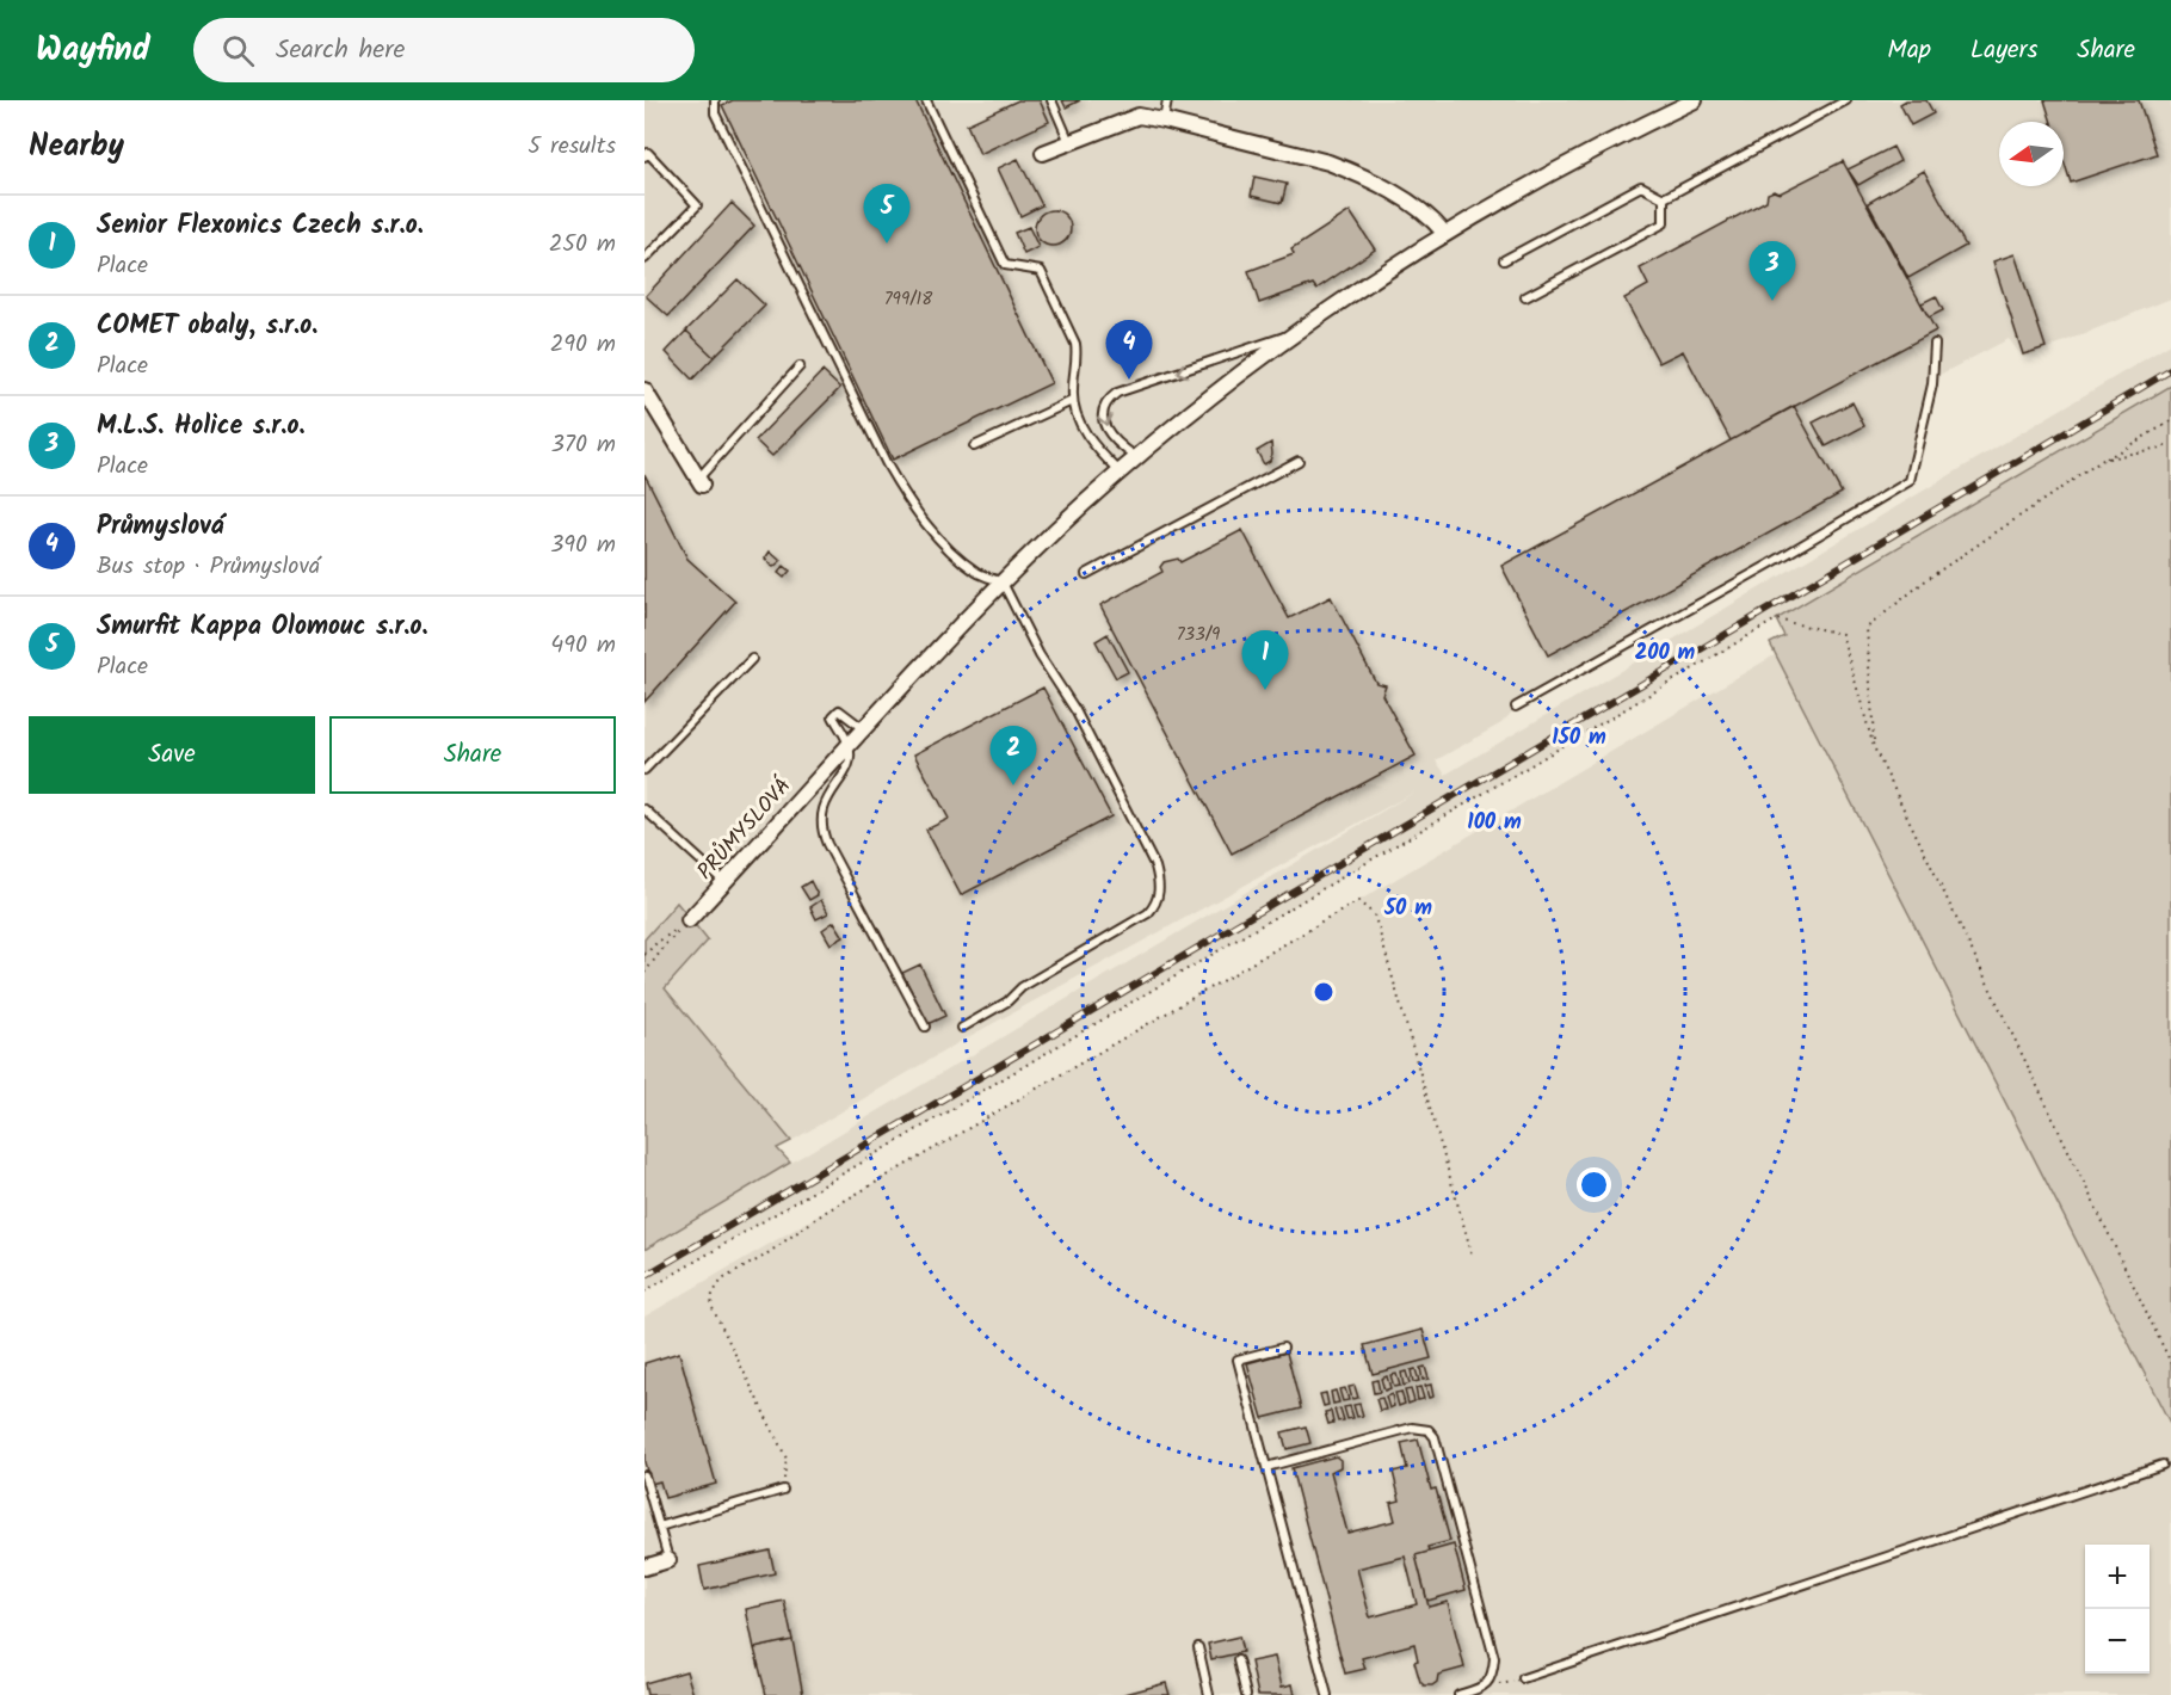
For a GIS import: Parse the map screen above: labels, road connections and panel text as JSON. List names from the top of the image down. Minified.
{"streets":{"street":["PRŮMYSLOVÁ"]},"house_numbers":["799/18","733/9"],"north":"left","page":{"header":"Wayfind","search":"Search here","nav":["Map","Layers","Share"],"heading":["Nearby","5 results"],"pins":["5","3","4","1","2"],"list":[{"mark":"1","name":"Senior Flexonics Czech s.r.o.","note":"Place","value":"250 m"},{"mark":"2","name":"COMET obaly, s.r.o.","note":"Place","value":"290 m"},{"mark":"3","name":"M.L.S. Holice s.r.o.","note":"Place","value":"370 m"},{"mark":"4","name":"Průmyslová","note":"Bus stop · Průmyslová","value":"390 m"},{"mark":"5","name":"Smurfit Kappa Olomouc s.r.o.","note":"Place","value":"490 m"}],"buttons":["Save","Share"],"map_buttons":["+","−"]},"rings":["200 m","150 m","100 m","50 m"]}
